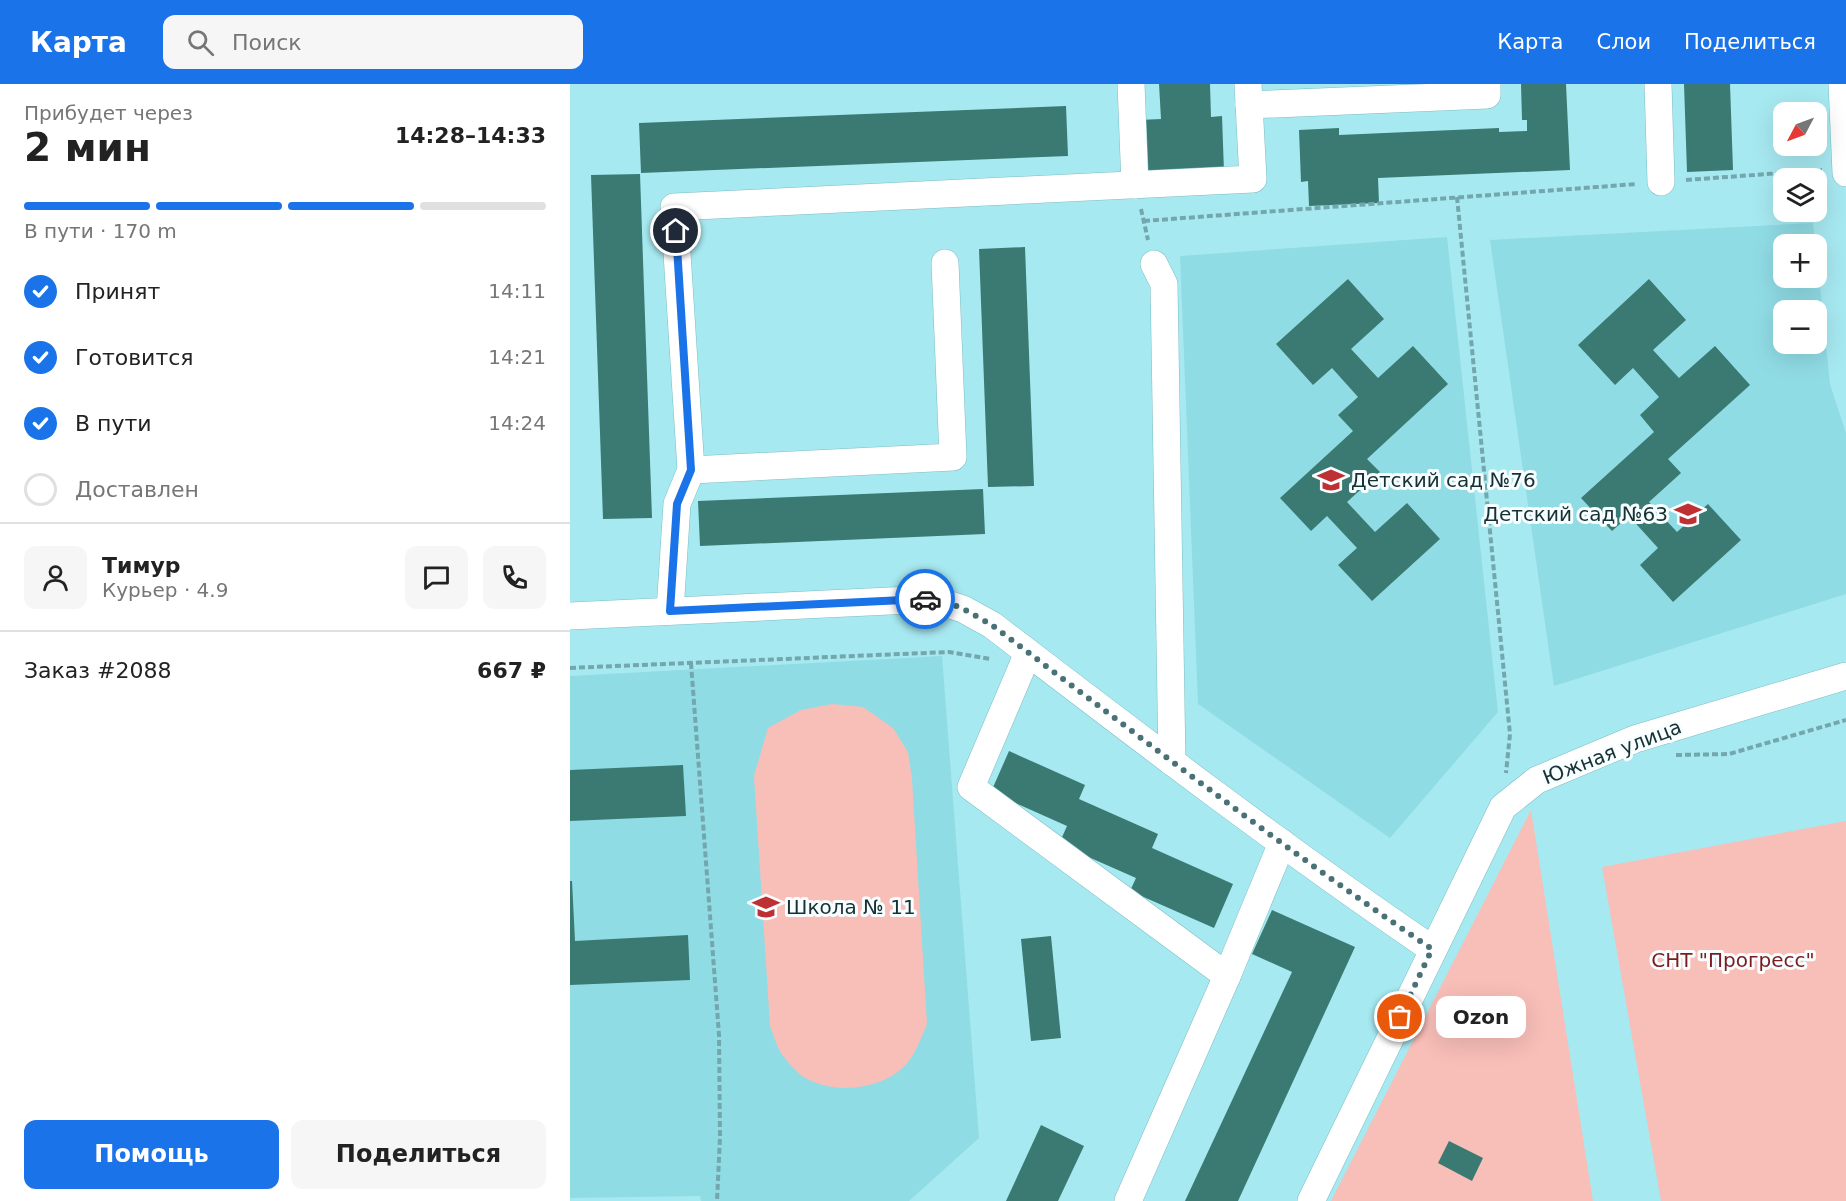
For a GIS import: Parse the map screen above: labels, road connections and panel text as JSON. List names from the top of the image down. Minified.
{"streets":{"street":["Южная улица"]},"parks":["СНТ \"Прогресс\""],"places":{"school or university":["Детский сад №76","Детский сад №63","Школа № 11"],"other":["Ozon"]},"north":"bottom left","page":{"header":"Карта","search":"Поиск","nav":["Карта","Слои","Поделиться"],"heading":["2 мин","Прибудет через","14:28–14:33"],"panel":["Тимур","Курьер · 4.9","Заказ #2088","667 ₽"],"map_buttons":["+","−"],"bar":"В пути · 170 m","list":[["Принят","14:11"],["Готовится","14:21"],["В пути","14:24"],"Доставлен"],"bubble":"Ozon","buttons":["Помощь","Поделиться"]}}
